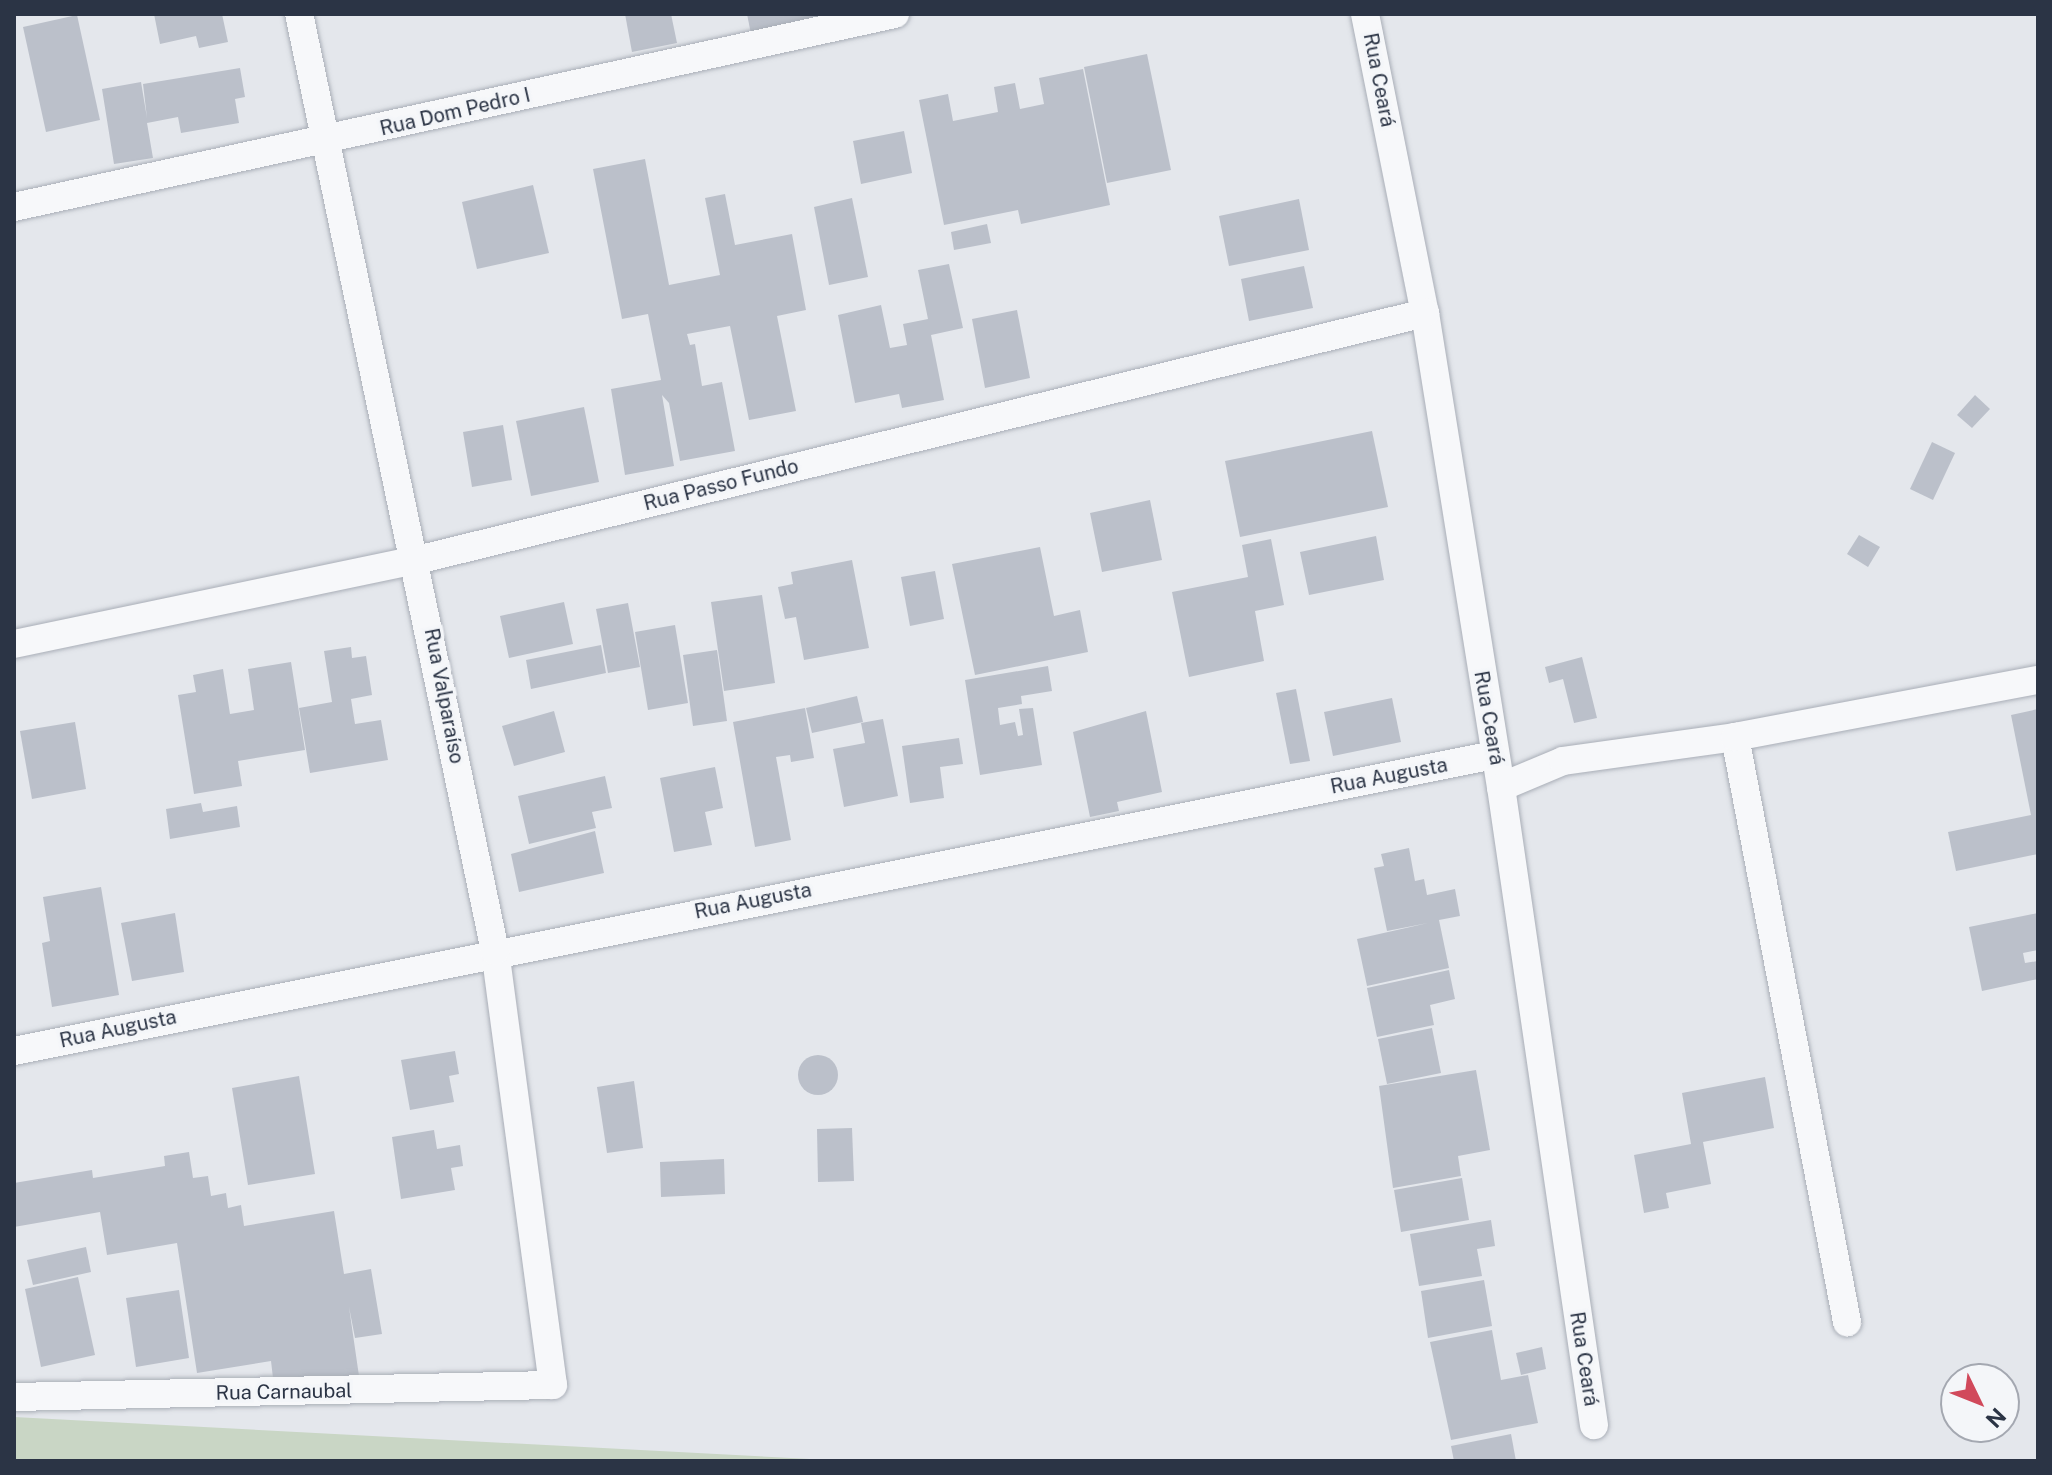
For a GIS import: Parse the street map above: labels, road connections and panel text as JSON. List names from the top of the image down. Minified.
{"streets":{"street":["Rua Ceará","Rua Dom Pedro I","Rua Passo Fundo","Rua Valparaíso","Rua Augusta","Rua Carnaubal"]},"crossings":[["Rua Ceará","Rua Passo Fundo"],["Rua Ceará","Rua Augusta"],["Rua Dom Pedro I","Rua Valparaíso"],["Rua Passo Fundo","Rua Valparaíso"],["Rua Valparaíso","Rua Augusta"],["Rua Valparaíso","Rua Carnaubal"]],"north":"bottom right"}
